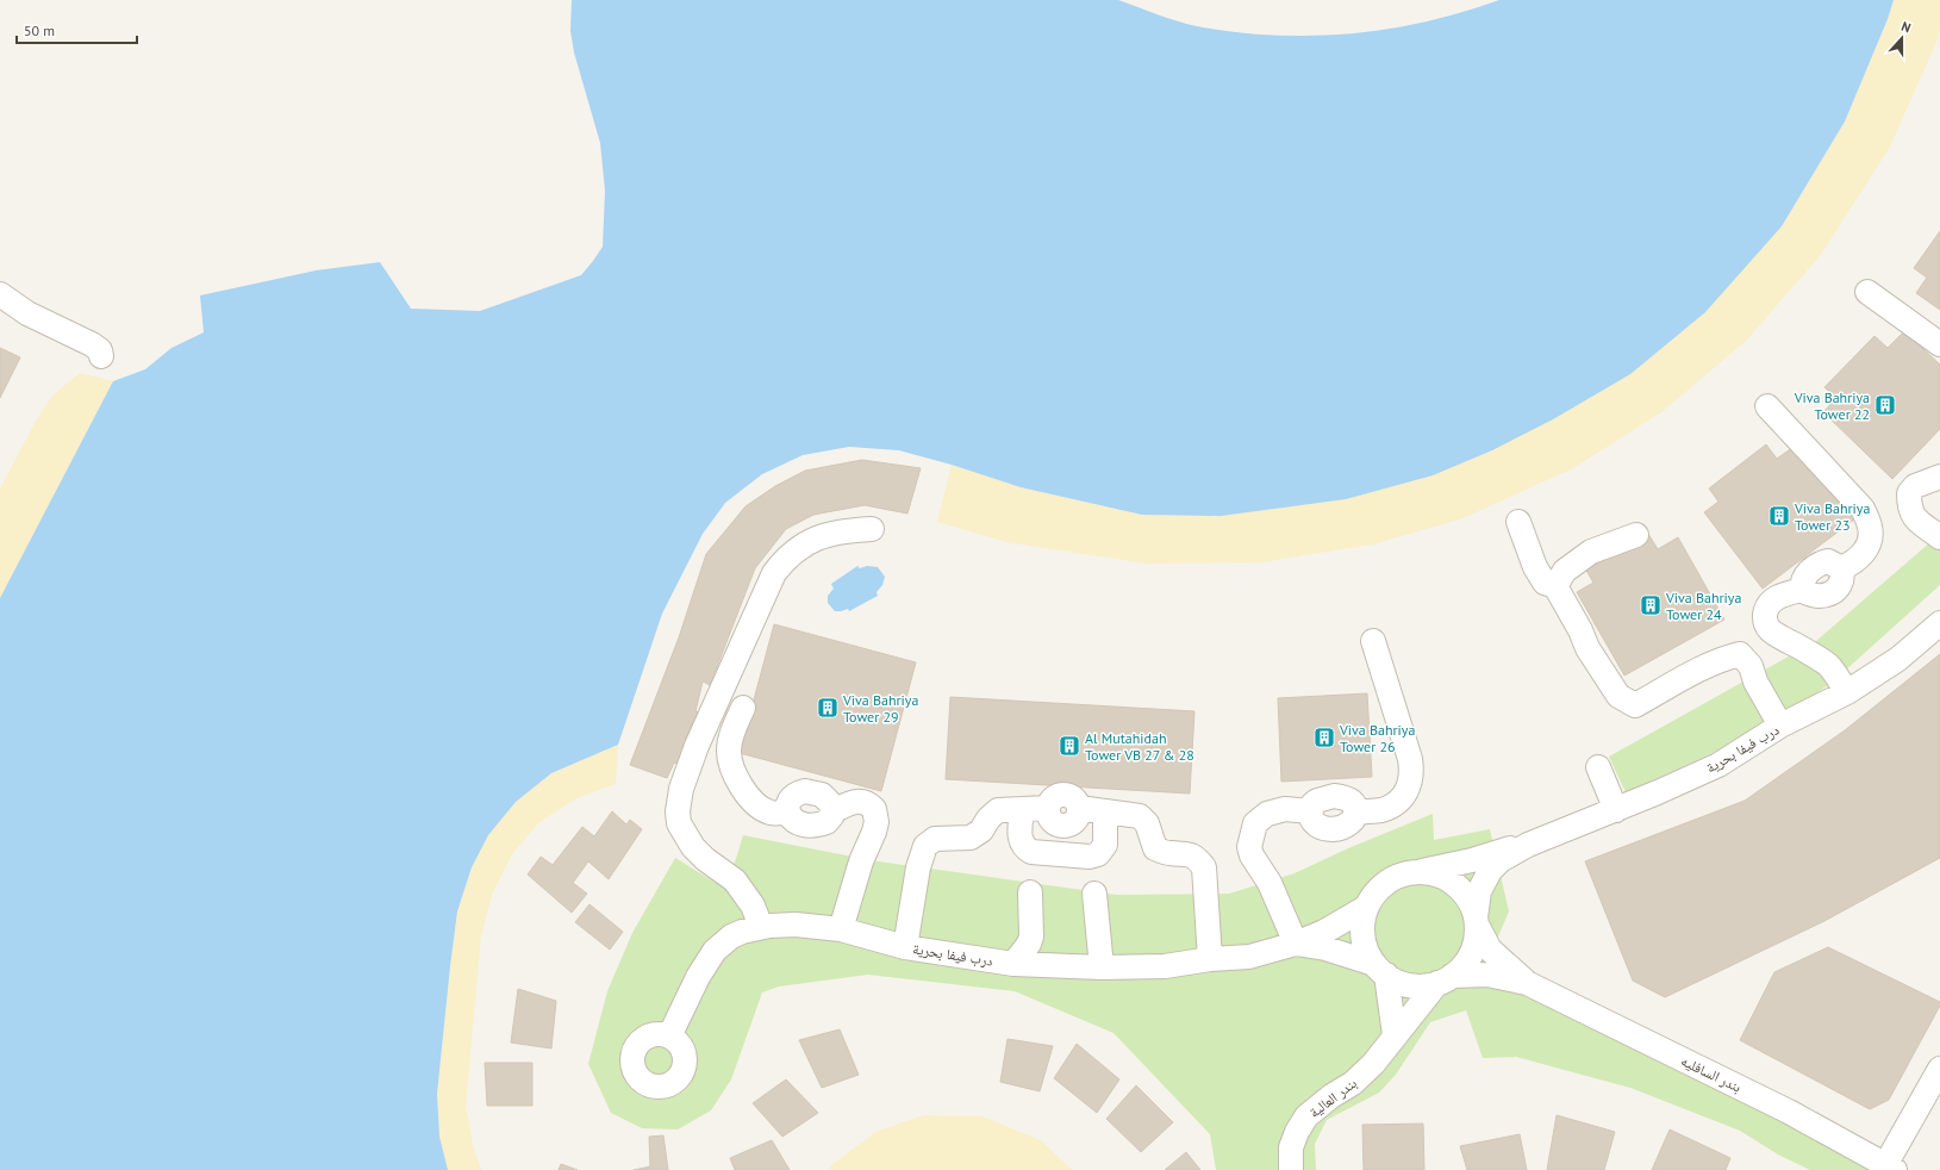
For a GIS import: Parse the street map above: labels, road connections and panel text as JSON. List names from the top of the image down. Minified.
{"streets":{"street":["درب فيفا بحرية","بندر السافليه","بندر العالية"]},"crossings":[["درب فيفا بحرية","بندر السافليه"],["درب فيفا بحرية","بندر العالية"],["بندر السافليه","بندر العالية"]],"places":{"building":["Viva Bahriya Tower 22","Viva Bahriya Tower 23","Viva Bahriya Tower 24","Viva Bahriya Tower 29","Viva Bahriya Tower 26","Al Mutahidah Tower VB 27 & 28"]},"scale_bar":"50 m","north":"top"}
